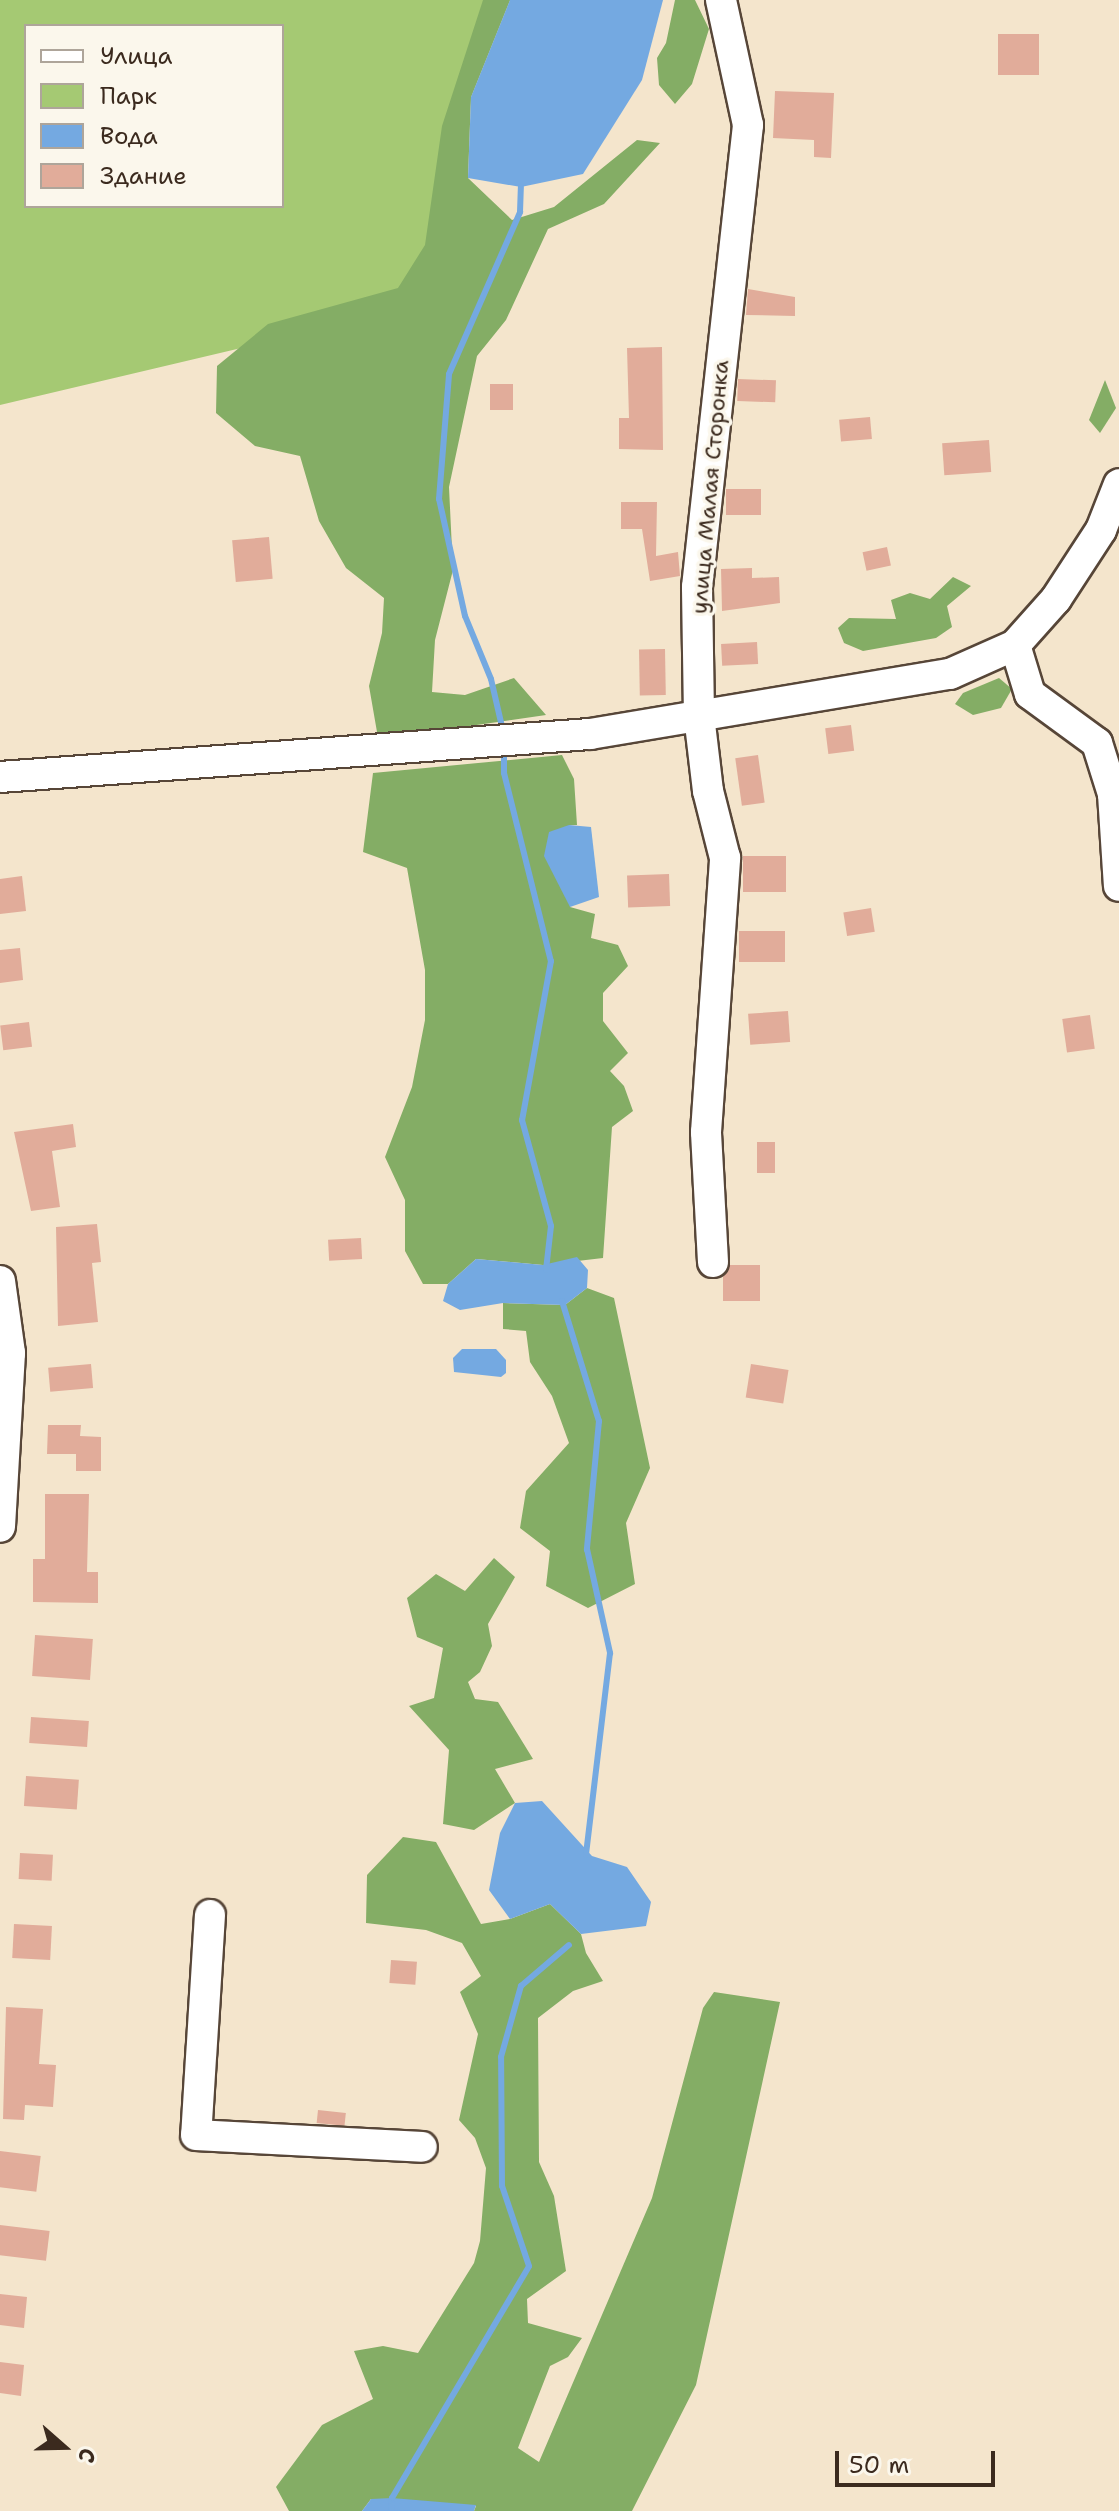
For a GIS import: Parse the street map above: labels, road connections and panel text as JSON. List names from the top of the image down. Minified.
{"streets":{"street":["улица Малая Сторонка"]},"legend":["Улица","Парк","Вода","Здание"],"scale_bar":"50 m","north":"right"}
